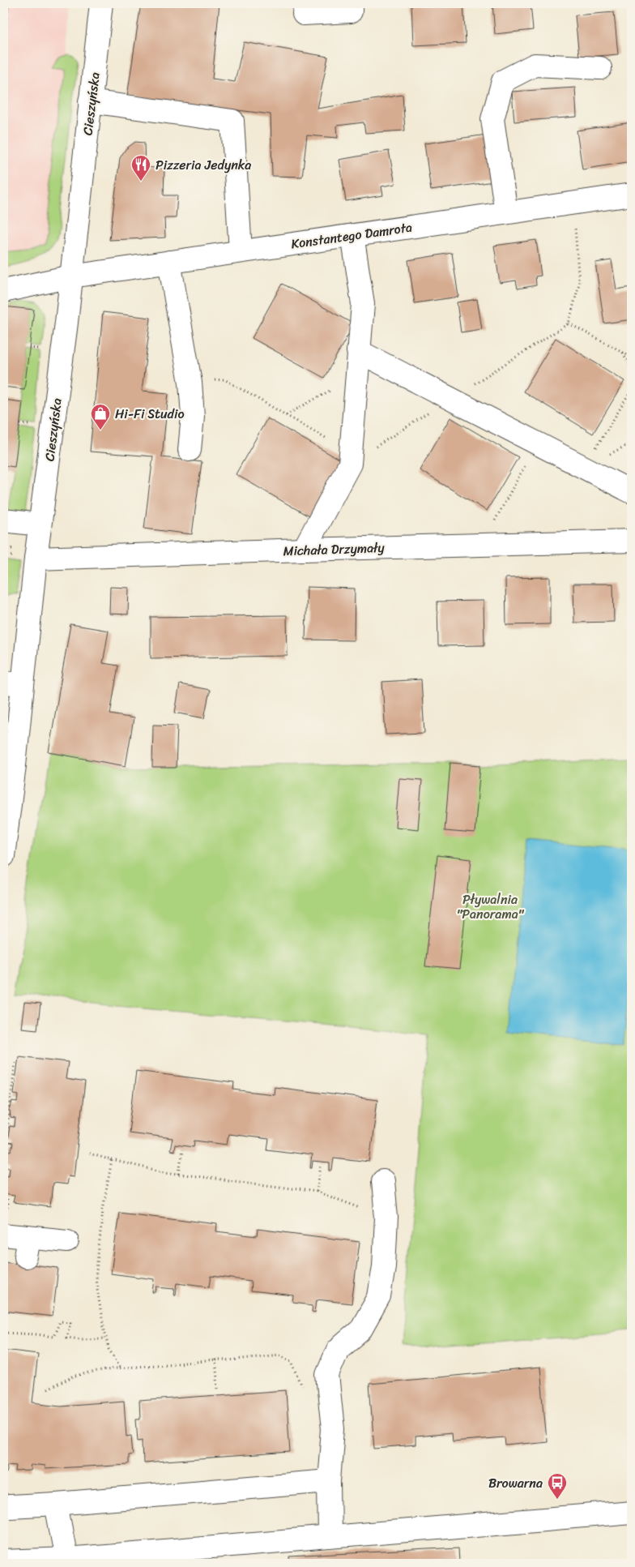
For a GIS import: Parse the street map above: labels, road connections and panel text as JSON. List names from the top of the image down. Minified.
{"streets":{"street":["Cieszyńska","Konstantego Damrota","Michała Drzymały"]},"crossings":[["Cieszyńska","Konstantego Damrota"],["Cieszyńska","Michała Drzymały"]],"parks":["Pływalnia \"Panorama\""],"places":{"restaurant":["Pizzeria Jedynka"],"shop":["Hi-Fi Studio"],"bus stop":["Browarna"]}}
